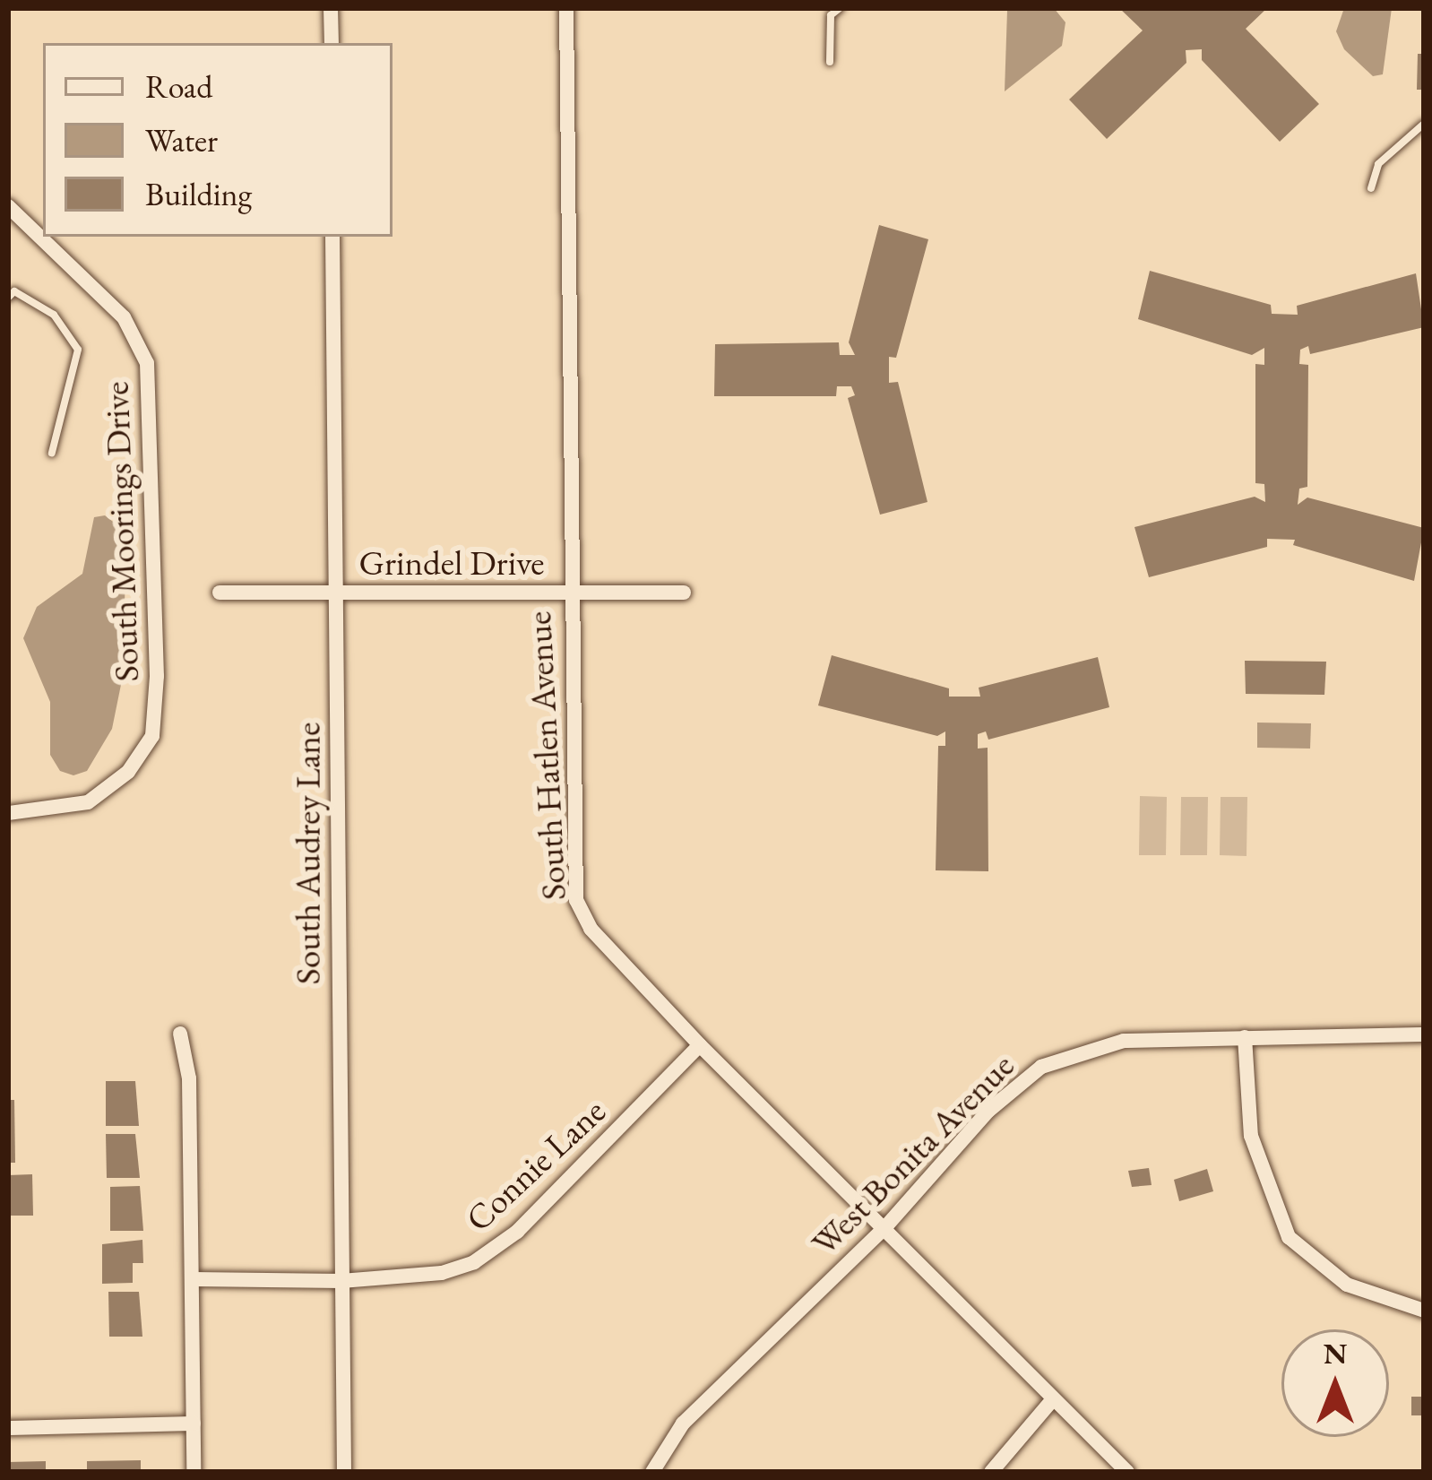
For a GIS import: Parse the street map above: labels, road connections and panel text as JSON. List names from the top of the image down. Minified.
{"streets":{"street":["South Moorings Drive","Grindel Drive","South Hatlen Avenue","South Audrey Lane","West Bonita Avenue","Connie Lane"]},"crossings":[["Grindel Drive","South Hatlen Avenue"],["Grindel Drive","South Audrey Lane"],["South Hatlen Avenue","West Bonita Avenue"],["South Hatlen Avenue","Connie Lane"],["South Audrey Lane","Connie Lane"]],"legend":["Road","Water","Building"],"north":"top"}
